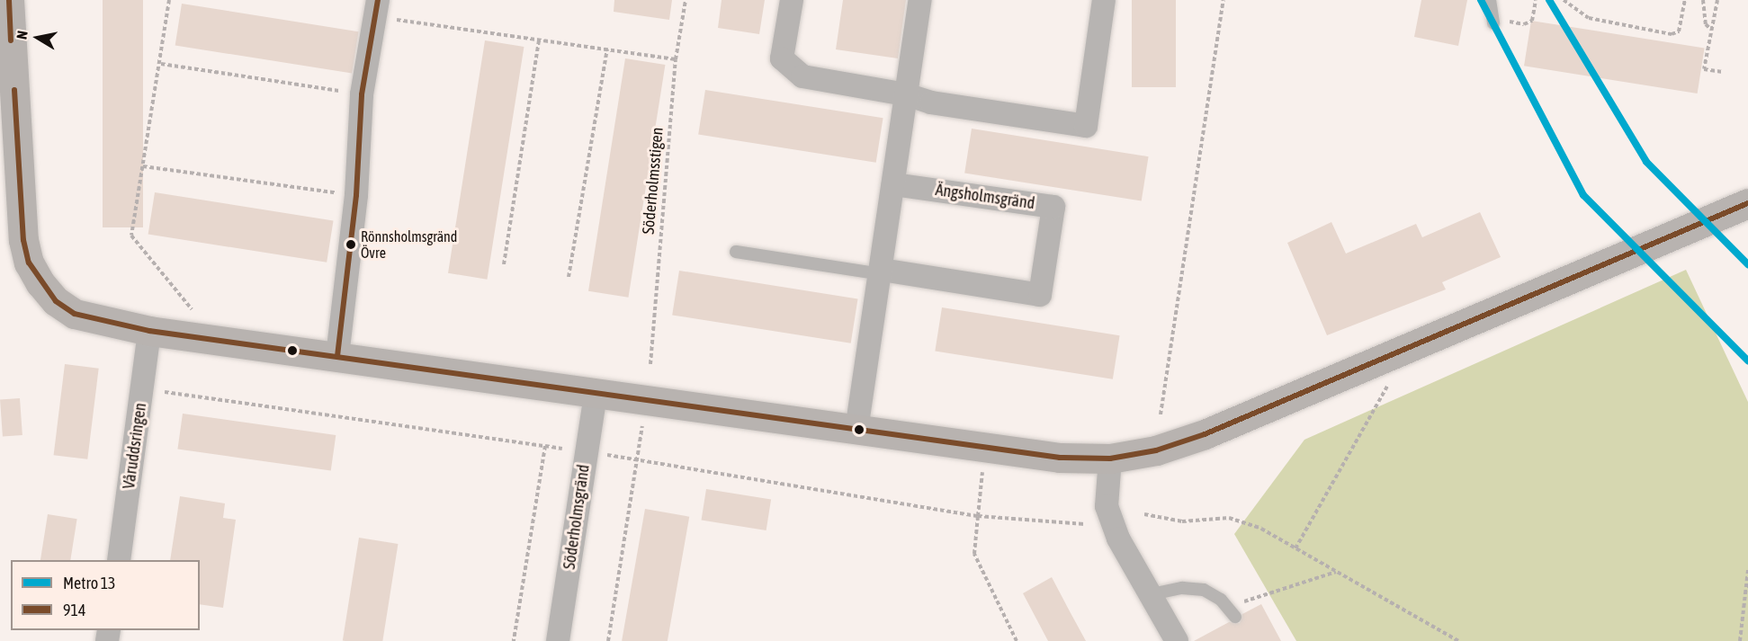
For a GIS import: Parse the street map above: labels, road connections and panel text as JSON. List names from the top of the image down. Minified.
{"streets":{"street":["Ängsholmsgränd","Våruddsringen","Söderholmsgränd"],"path":["Söderholmsstigen"]},"places":["Rönnsholmsgränd Övre"],"lines":["metro line 13","transit line 914"],"legend":["Metro 13","914"],"north":"left"}
